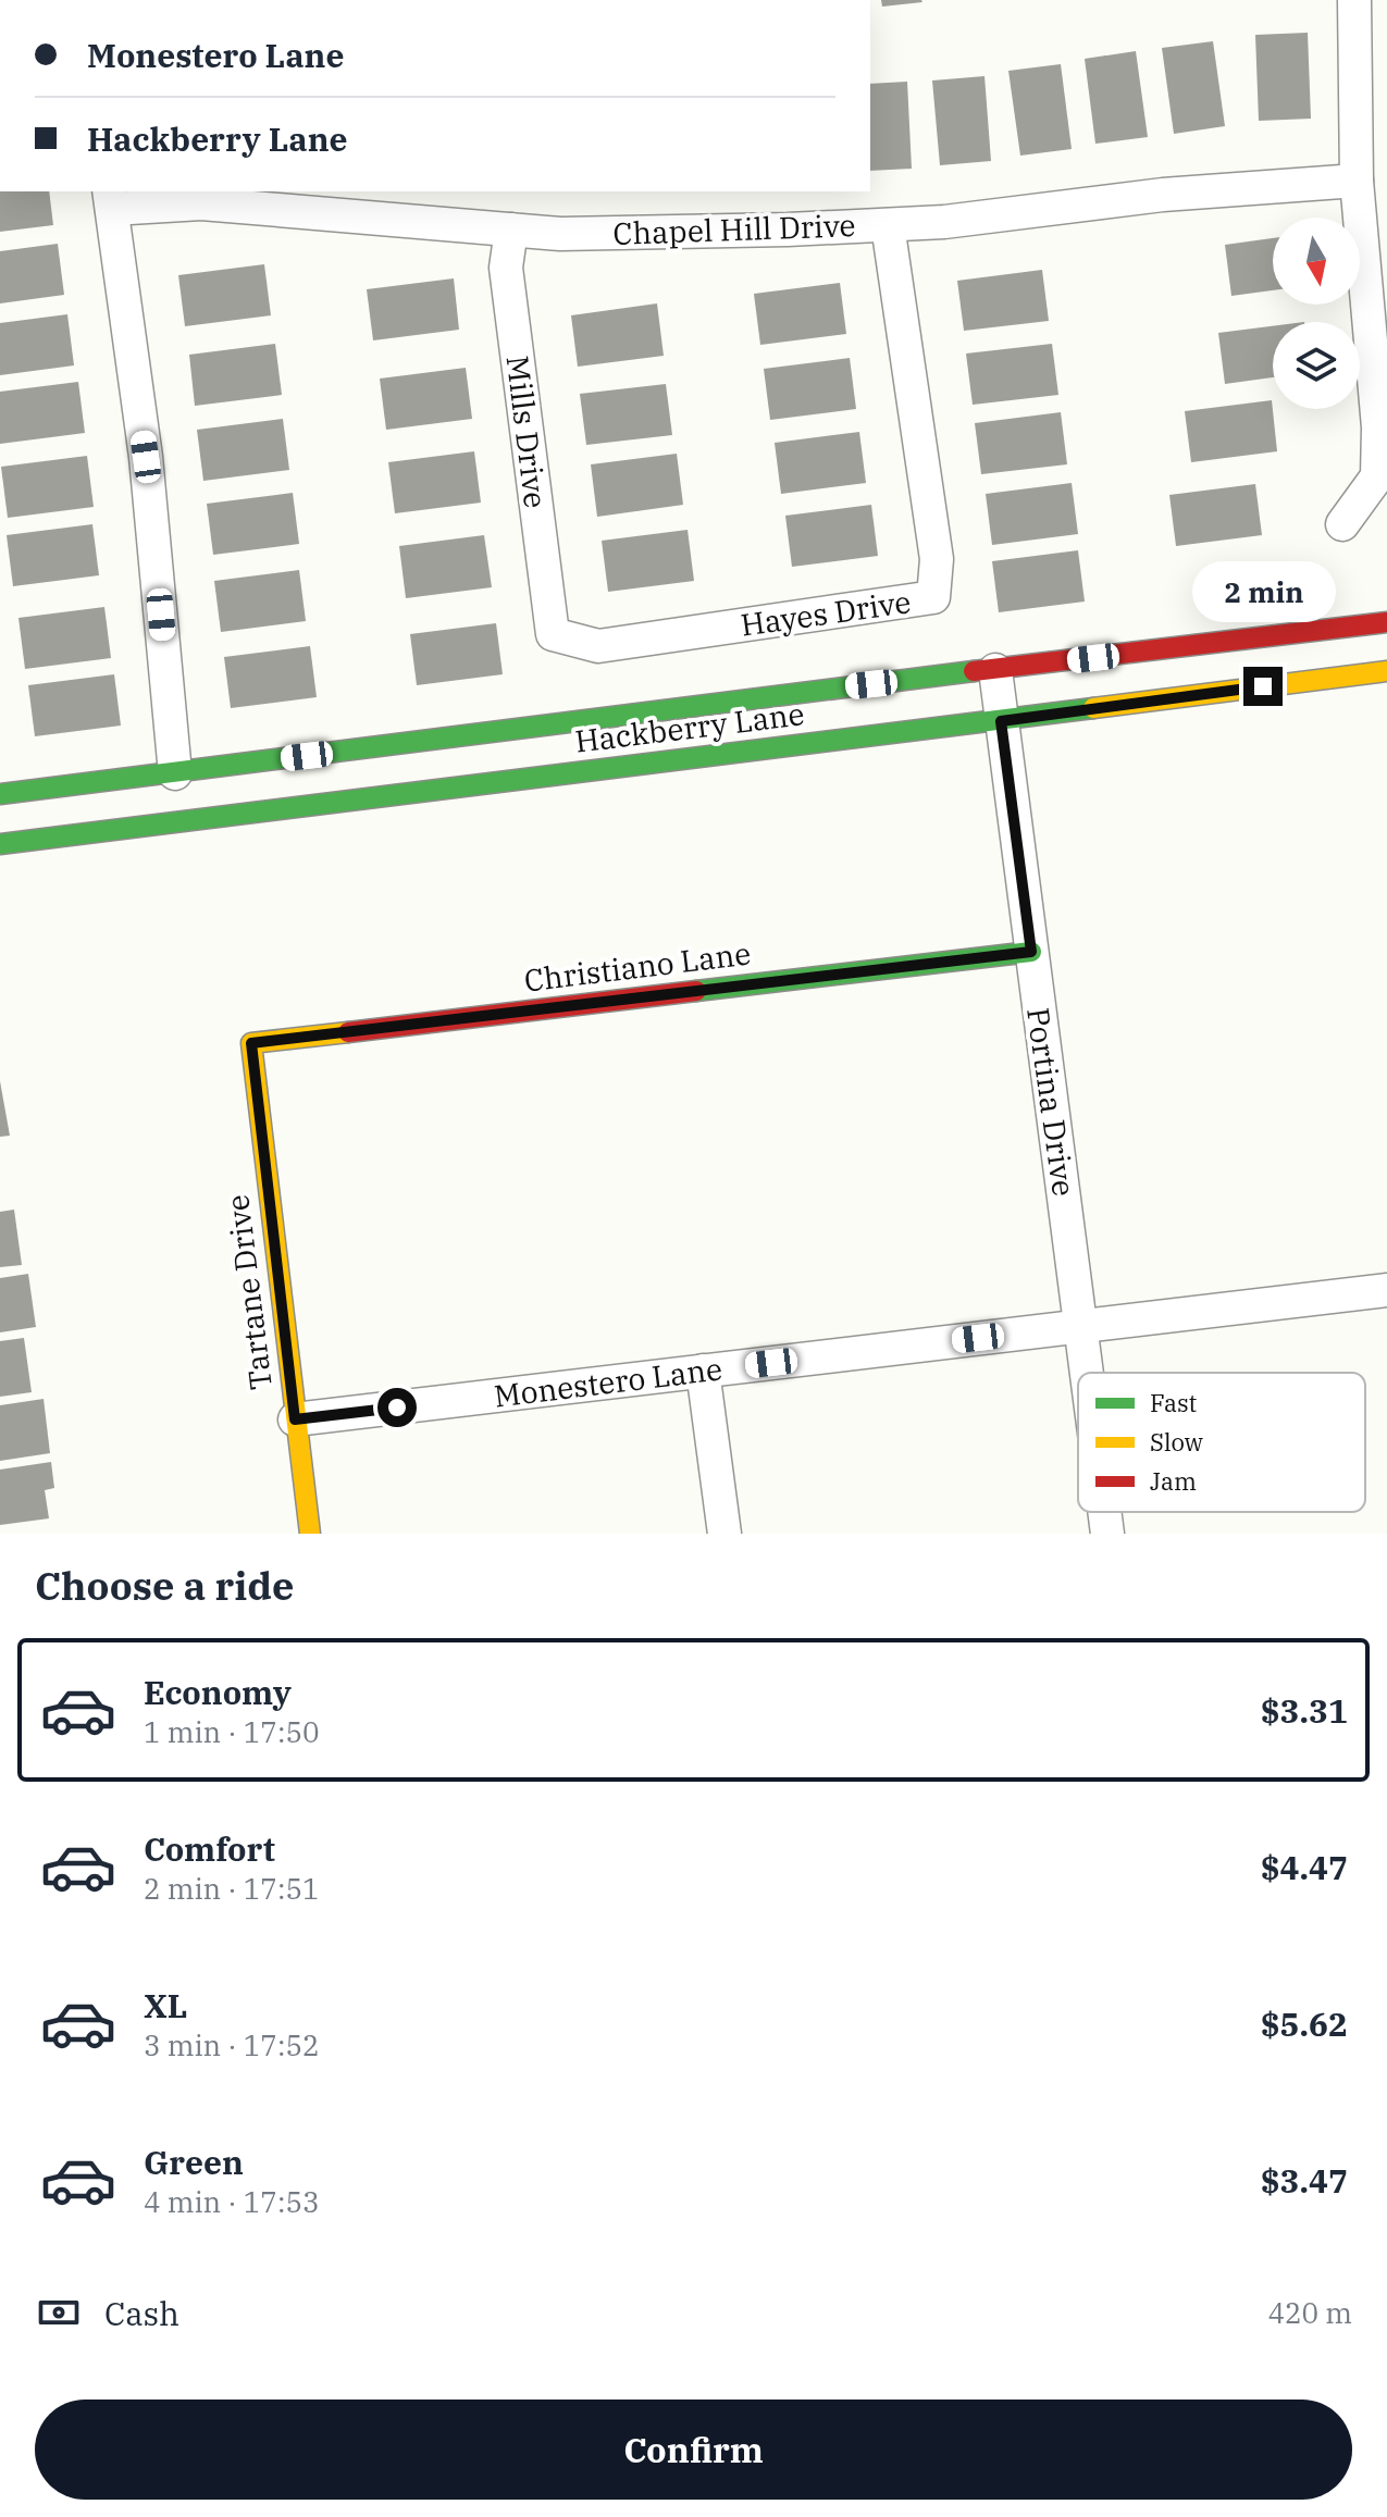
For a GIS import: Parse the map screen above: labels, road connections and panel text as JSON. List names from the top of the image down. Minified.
{"streets":{"street":["Chapel Hill Drive","Mills Drive","Hayes Drive","Hackberry Lane","Christiano Lane","Portina Drive","Tartane Drive","Monestero Lane"]},"crossings":[["Chapel Hill Drive","Mills Drive"],["Chapel Hill Drive","Hayes Drive"],["Mills Drive","Hayes Drive"],["Hackberry Lane","Portina Drive"],["Christiano Lane","Portina Drive"],["Christiano Lane","Tartane Drive"],["Portina Drive","Monestero Lane"],["Tartane Drive","Monestero Lane"]],"legend":["Fast","Slow","Jam"],"north":"bottom","page":{"banner":["Monestero Lane","Hackberry Lane"],"bubble":"2 min","heading":"Choose a ride","list":[{"name":"Economy","note":"1 min · 17:50","value":"$3.31"},{"name":"Comfort","note":"2 min · 17:51","value":"$4.47"},{"name":"XL","note":"3 min · 17:52","value":"$5.62"},{"name":"Green","note":"4 min · 17:53","value":"$3.47"}],"pay":["Cash","420 m"],"buttons":"Confirm"}}
